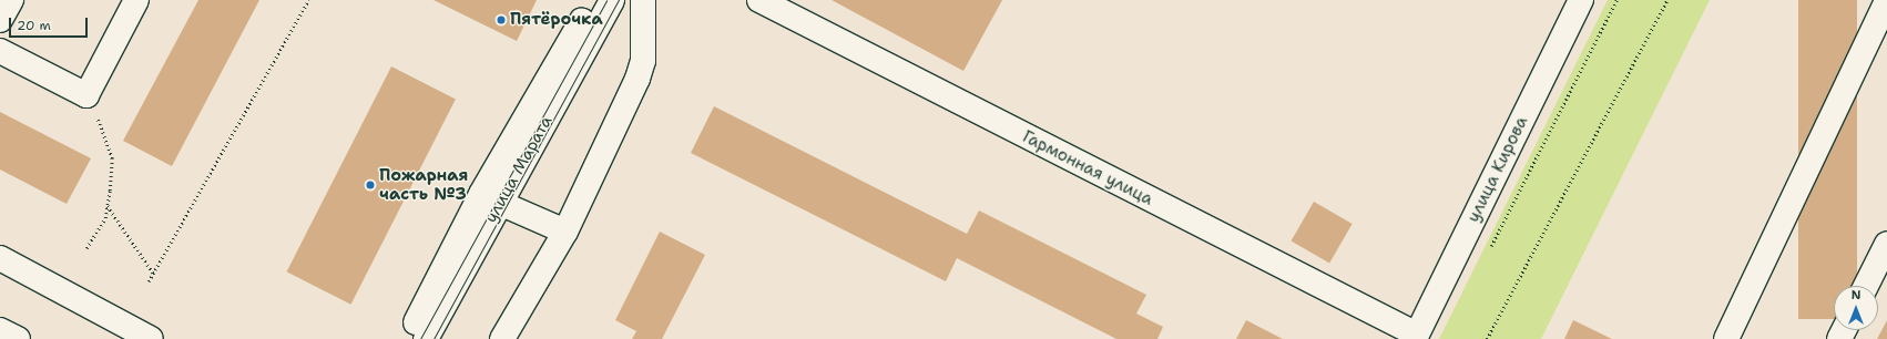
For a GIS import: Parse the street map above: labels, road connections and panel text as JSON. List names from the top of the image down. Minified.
{"streets":{"street":["Гармонная улица","улица Марата","улица Кирова"]},"crossings":[["Гармонная улица","улица Кирова"]],"places":["Пятёрочка","Пожарная часть №3"],"scale_bar":"20 m","north":"top"}
